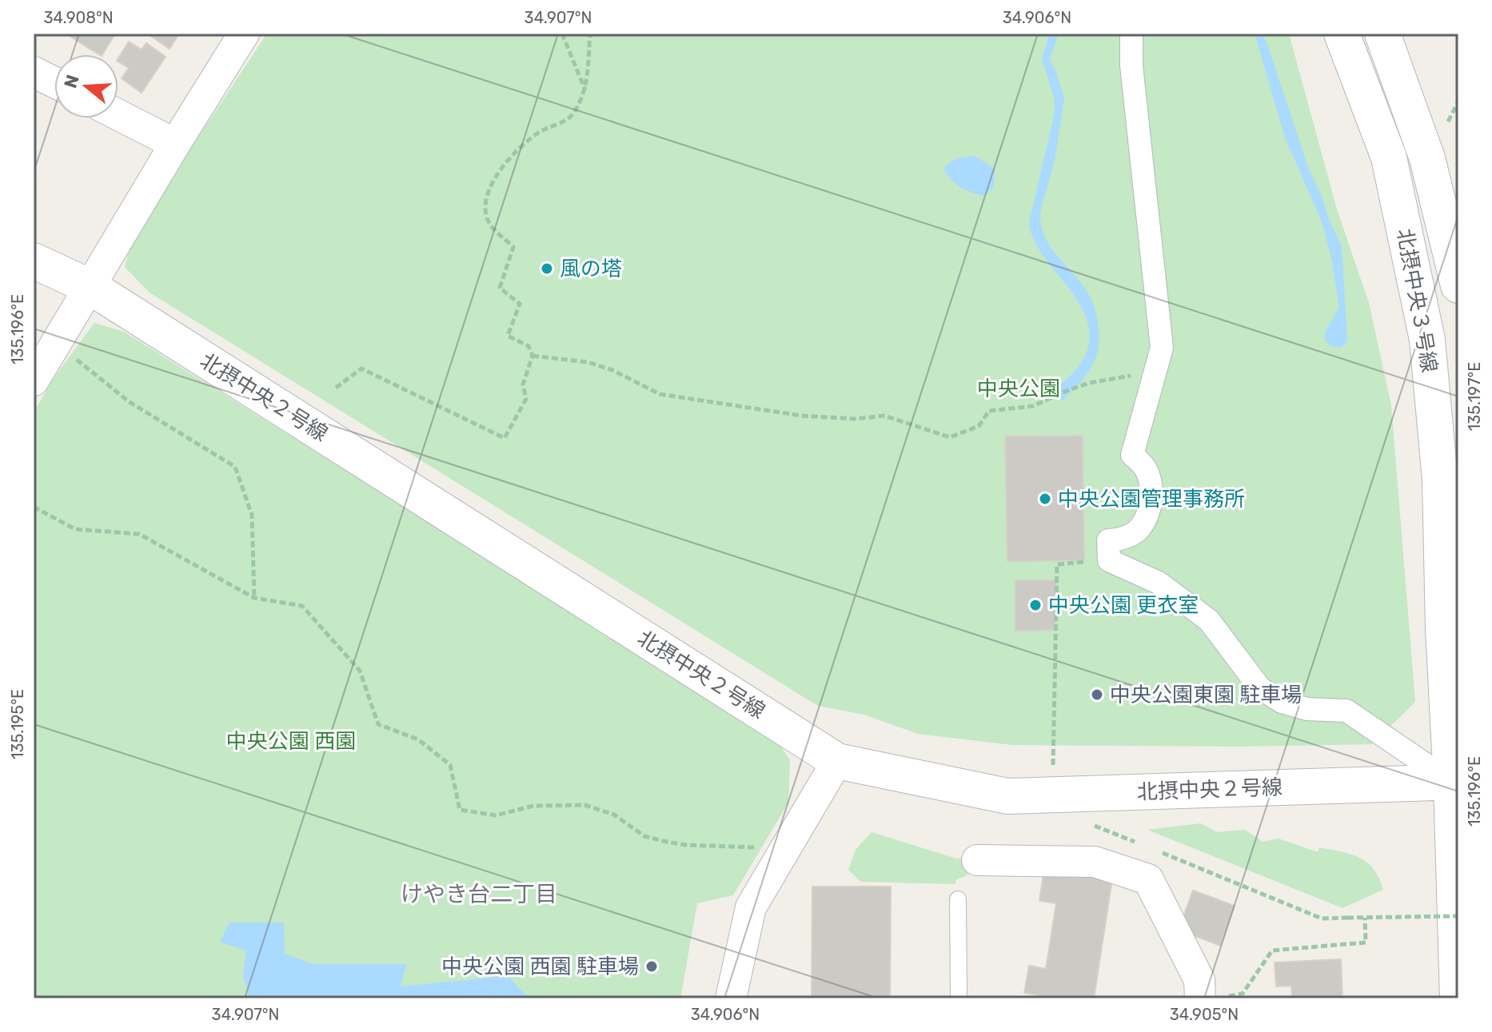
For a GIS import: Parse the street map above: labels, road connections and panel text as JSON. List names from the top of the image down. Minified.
{"streets":{"street":["北摂中央３号線","北摂中央２号線"]},"crossings":[["北摂中央３号線","北摂中央２号線"]],"districts":["けやき台二丁目"],"parks":["中央公園","中央公園 西園"],"places":["風の塔","中央公園管理事務所","中央公園 更衣室","中央公園東園 駐車場","中央公園 西園 駐車場"],"north":"left","coordinates":["34.908°N","34.907°N","34.906°N","135.196°E","135.197°E","135.195°E","34.905°N"]}
